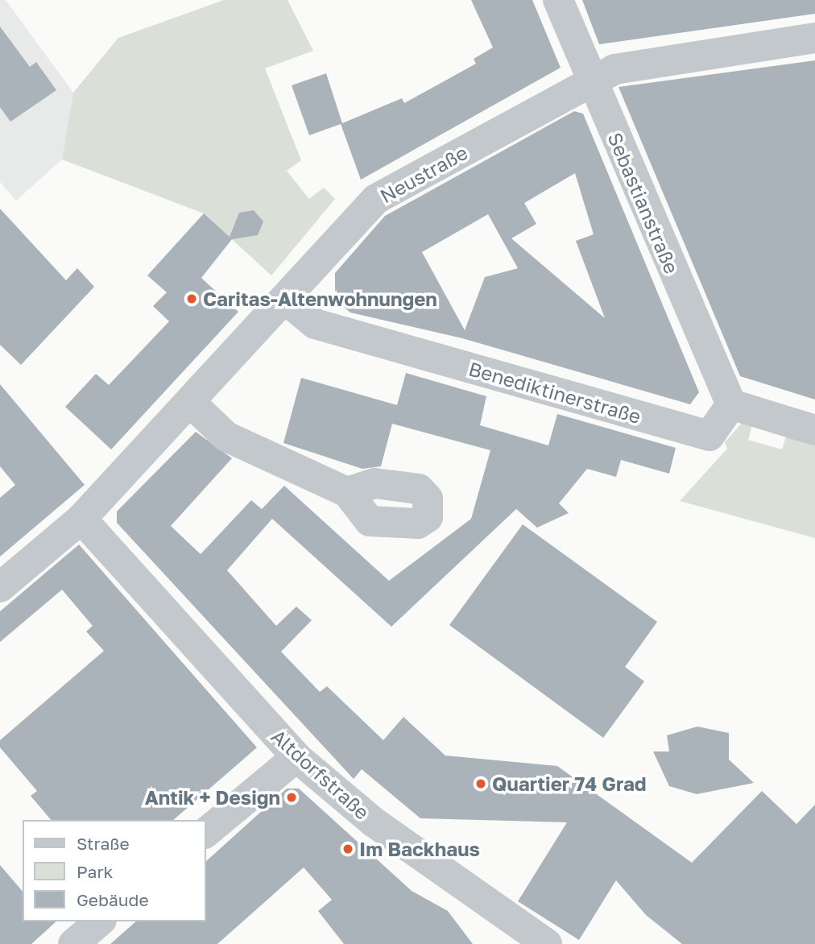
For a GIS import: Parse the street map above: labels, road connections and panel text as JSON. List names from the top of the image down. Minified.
{"streets":{"street":["Neustraße","Sebastianstraße","Benediktinerstraße","Altdorfstraße"]},"crossings":[["Neustraße","Sebastianstraße"],["Neustraße","Benediktinerstraße"],["Neustraße","Altdorfstraße"],["Sebastianstraße","Benediktinerstraße"]],"places":["Caritas-Altenwohnungen","Quartier 74 Grad","Antik + Design","Im Backhaus"],"legend":["Straße","Park","Gebäude"]}
